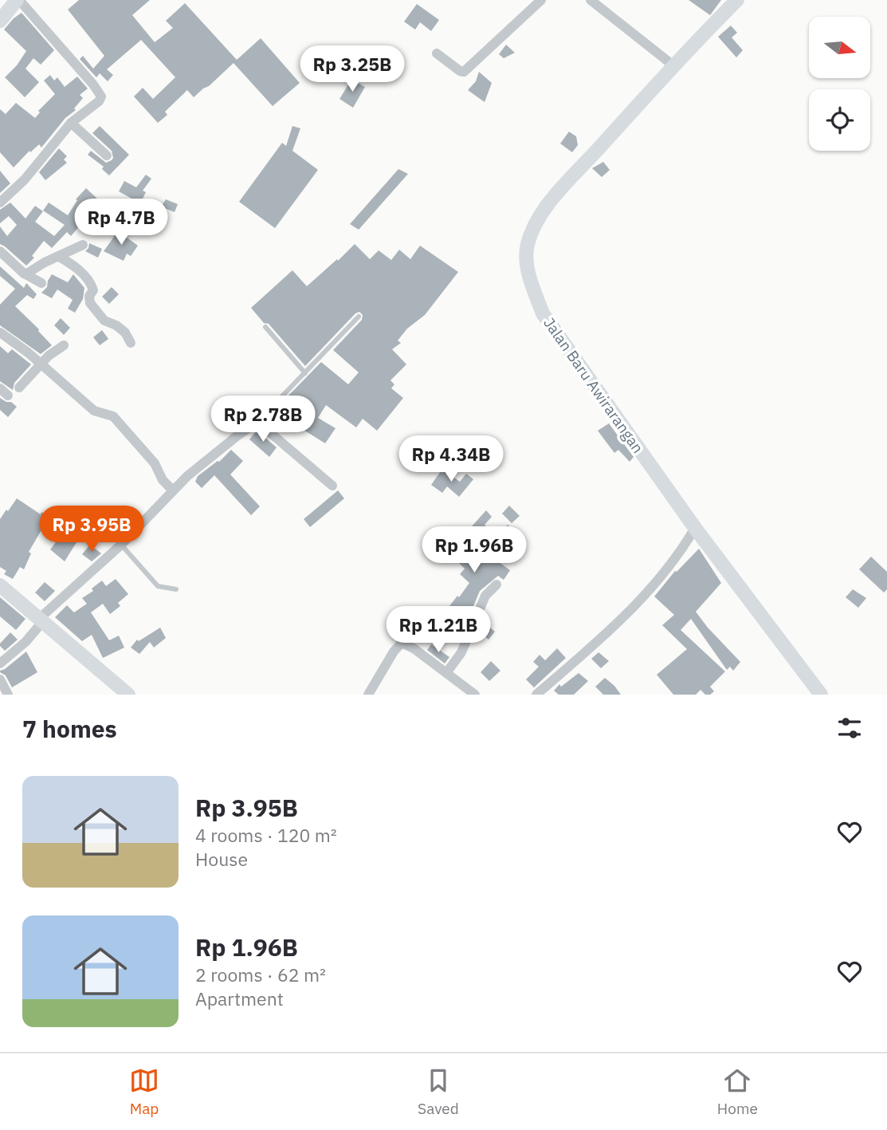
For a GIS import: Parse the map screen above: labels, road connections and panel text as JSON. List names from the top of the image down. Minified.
{"streets":{"street":["Jalan Baru Awirarangan"]},"north":"right","page":{"price":["Rp 3.25B","Rp 4.7B","Rp 2.78B","Rp 4.34B","Rp 3.95B","Rp 1.96B","Rp 1.21B"],"heading":"7 homes","list":[{"name":"Rp 3.95B","note":"4 rooms · 120 m² · House"},{"name":"Rp 1.96B","note":"2 rooms · 62 m² · Apartment"}],"tabs":["Map","Saved","Home"]}}
